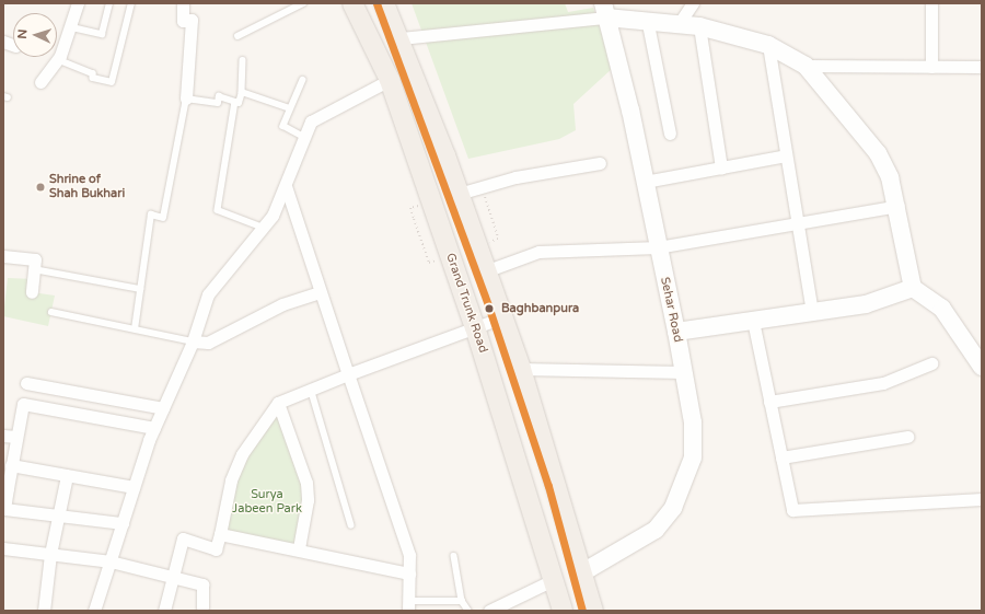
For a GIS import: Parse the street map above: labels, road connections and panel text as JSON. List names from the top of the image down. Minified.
{"streets":{"main road":["Grand Trunk Road"],"street":["Sehar Road"]},"parks":["Surya Jabeen Park"],"places":["Shrine of Shah Bukhari","Baghbanpura"],"north":"left"}
